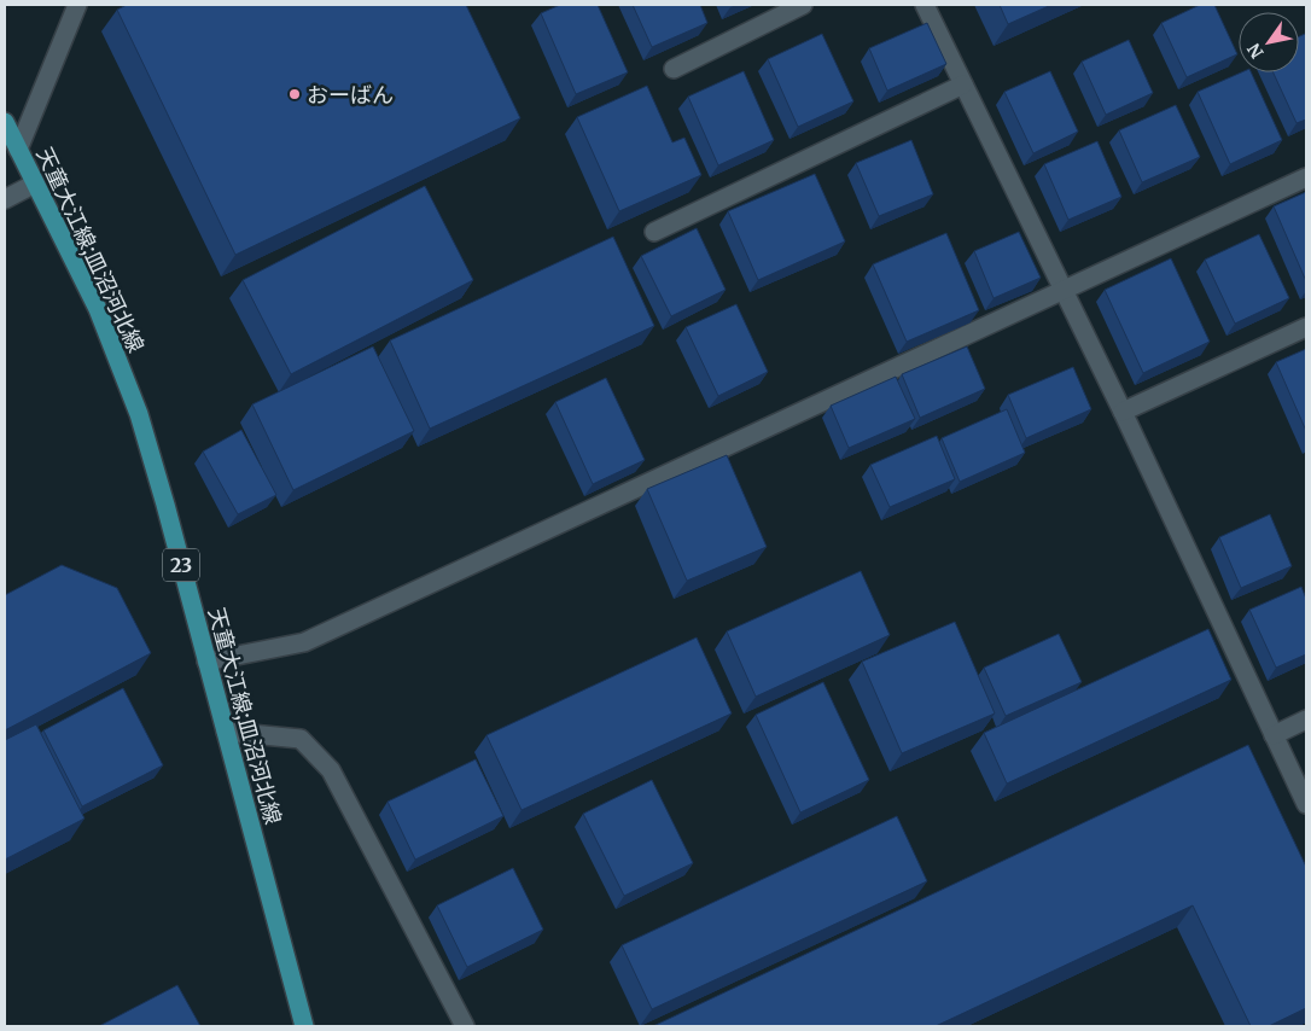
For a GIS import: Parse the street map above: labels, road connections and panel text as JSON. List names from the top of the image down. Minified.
{"streets":{"main road":["天童大江線;皿沼河北線","23"]},"places":["おーばん"],"north":"bottom left"}
